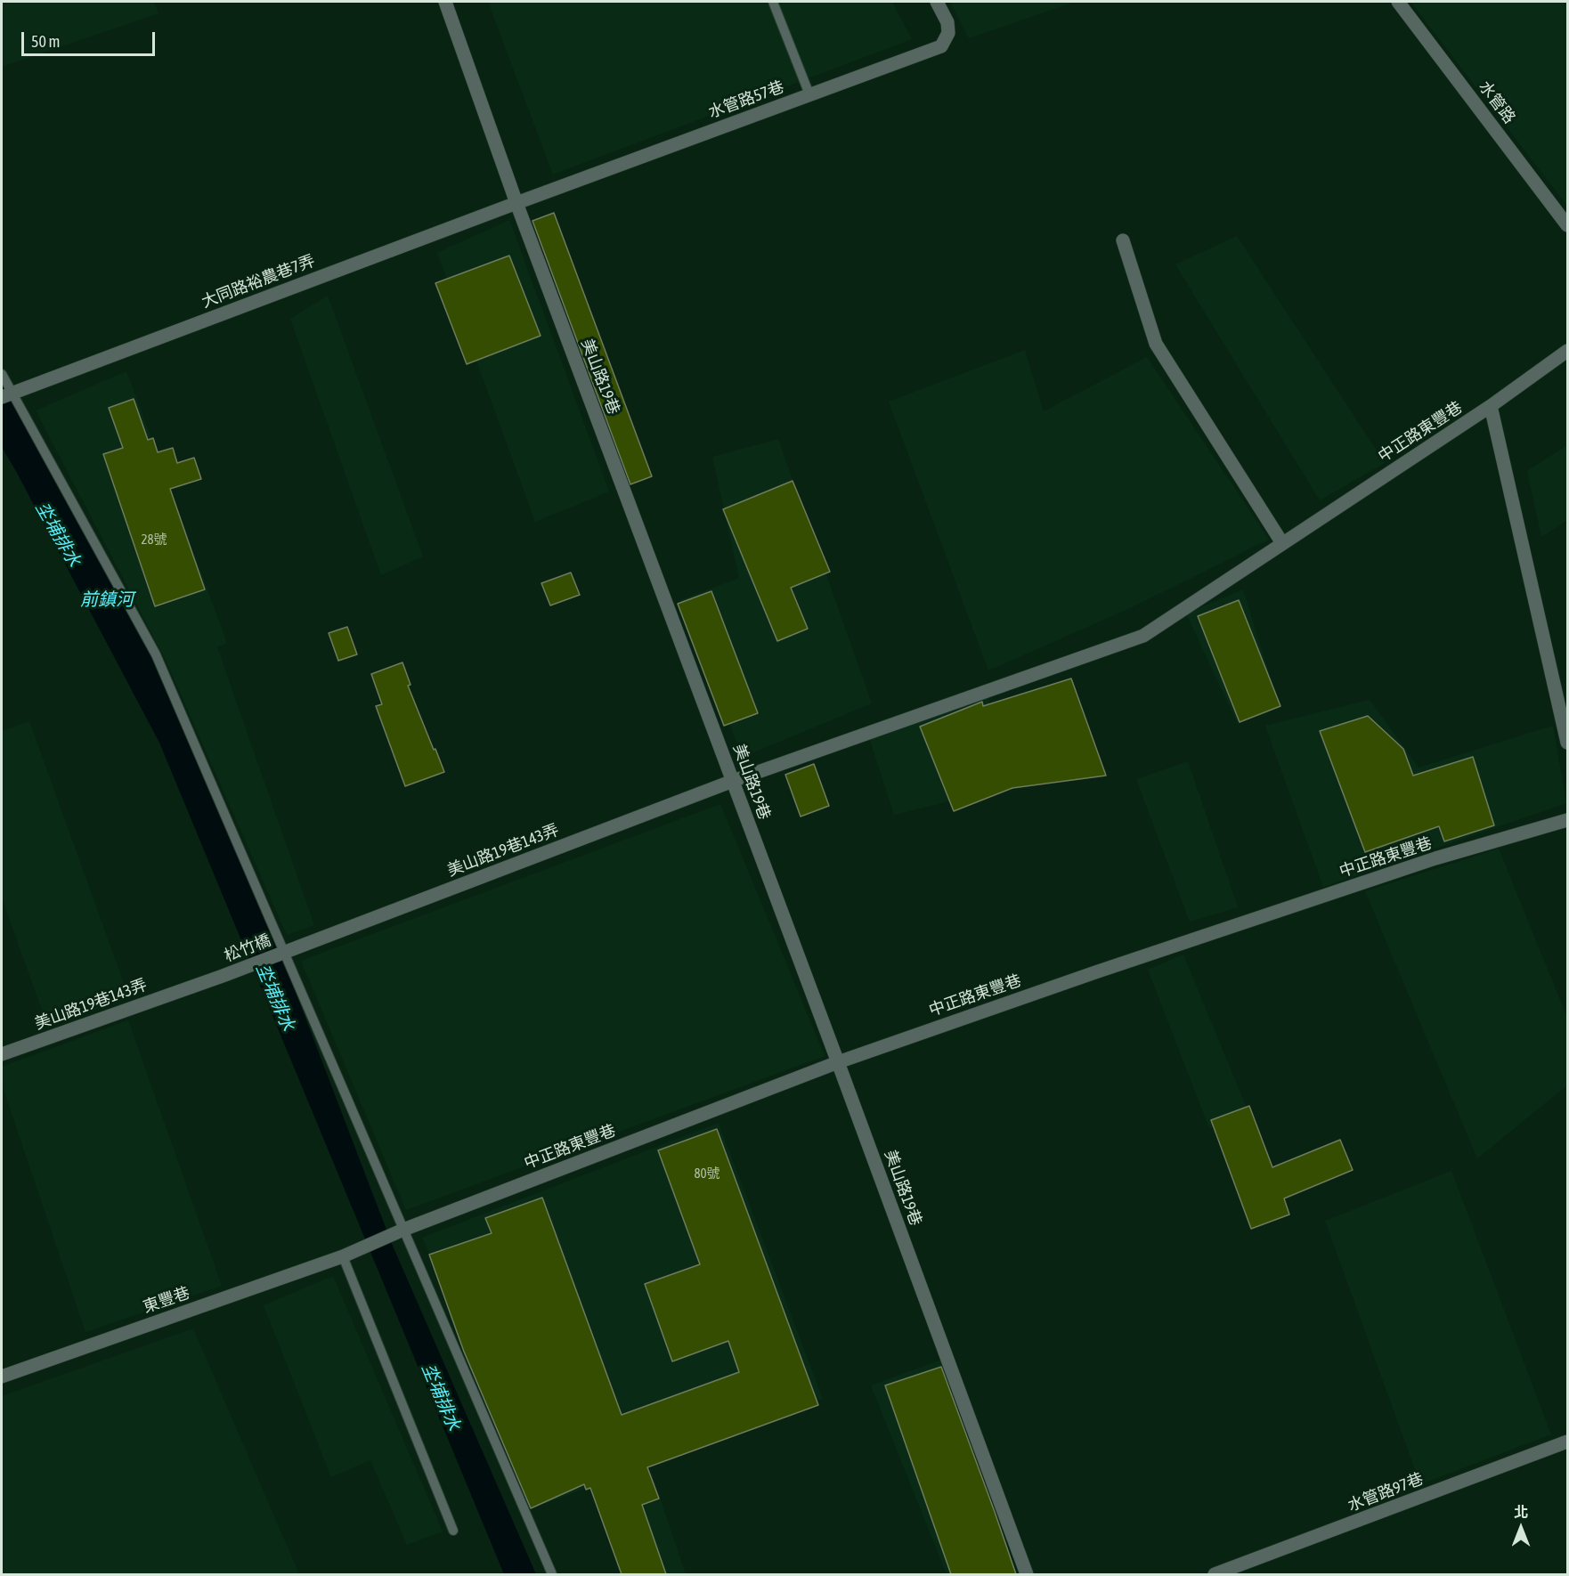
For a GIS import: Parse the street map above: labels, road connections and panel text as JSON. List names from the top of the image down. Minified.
{"streets":{"street":["水管路57巷","水管路","大同路裕農巷7弄","美山路19巷","中正路東豐巷","美山路19巷143弄","松竹橋","東豐巷","水管路97巷"]},"crossings":[["水管路57巷","大同路裕農巷7弄"],["水管路57巷","美山路19巷"],["大同路裕農巷7弄","美山路19巷"],["美山路19巷","中正路東豐巷"],["美山路19巷","美山路19巷143弄"],["中正路東豐巷","美山路19巷143弄"],["中正路東豐巷","東豐巷"],["美山路19巷143弄","松竹橋"]],"water":["坔埔排水","前鎮河"],"house_numbers":["28號","80號"],"scale_bar":"50 m","north":"top"}
